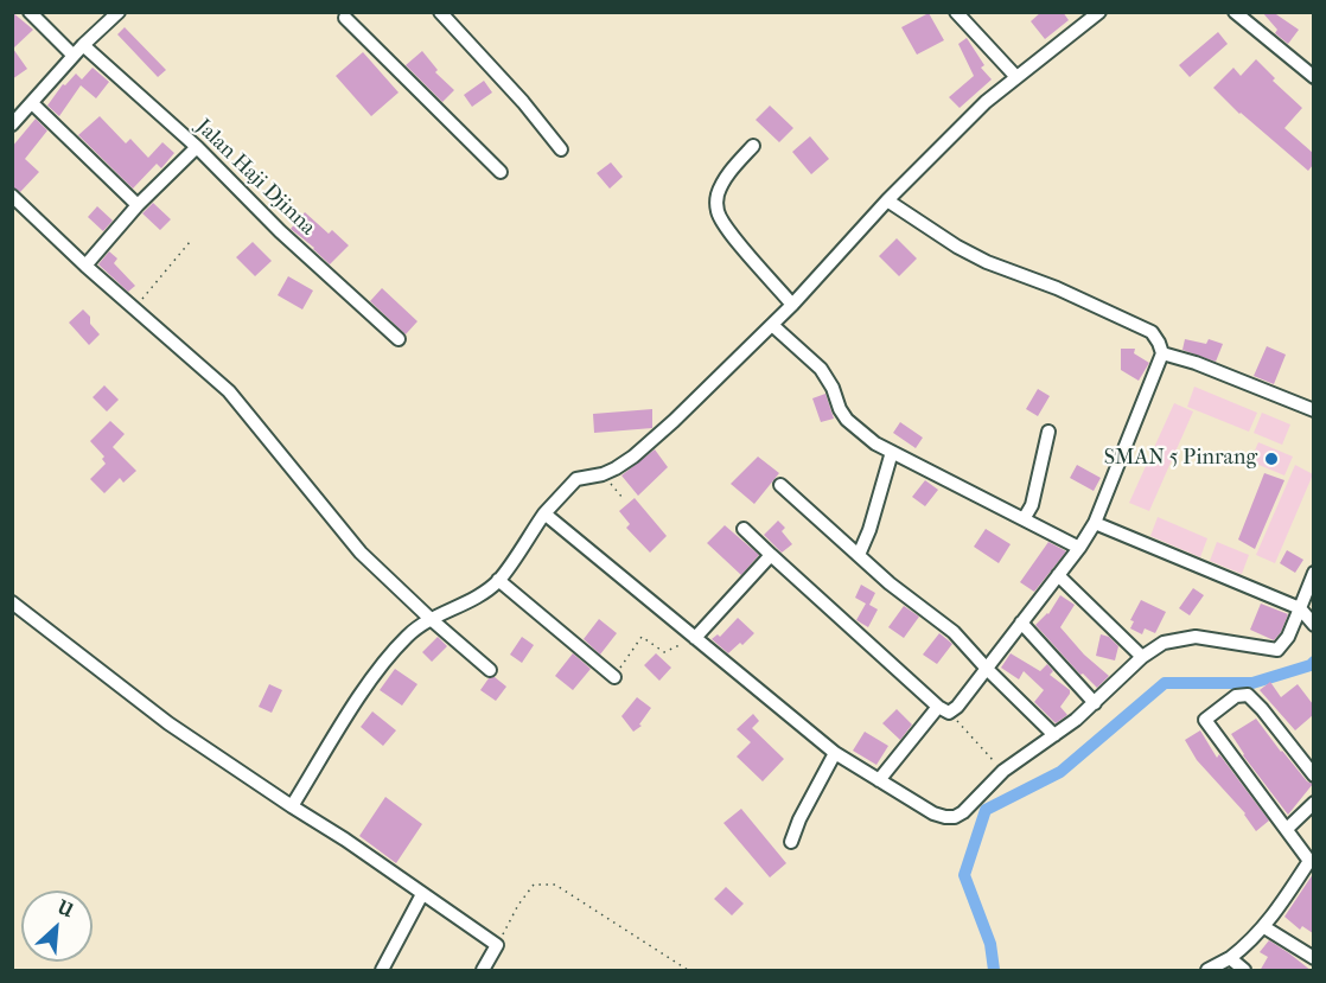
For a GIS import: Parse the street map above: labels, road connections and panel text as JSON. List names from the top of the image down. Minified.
{"streets":{"street":["Jalan Haji Djinna"]},"places":["SMAN 5 Pinrang"],"north":"top right"}
